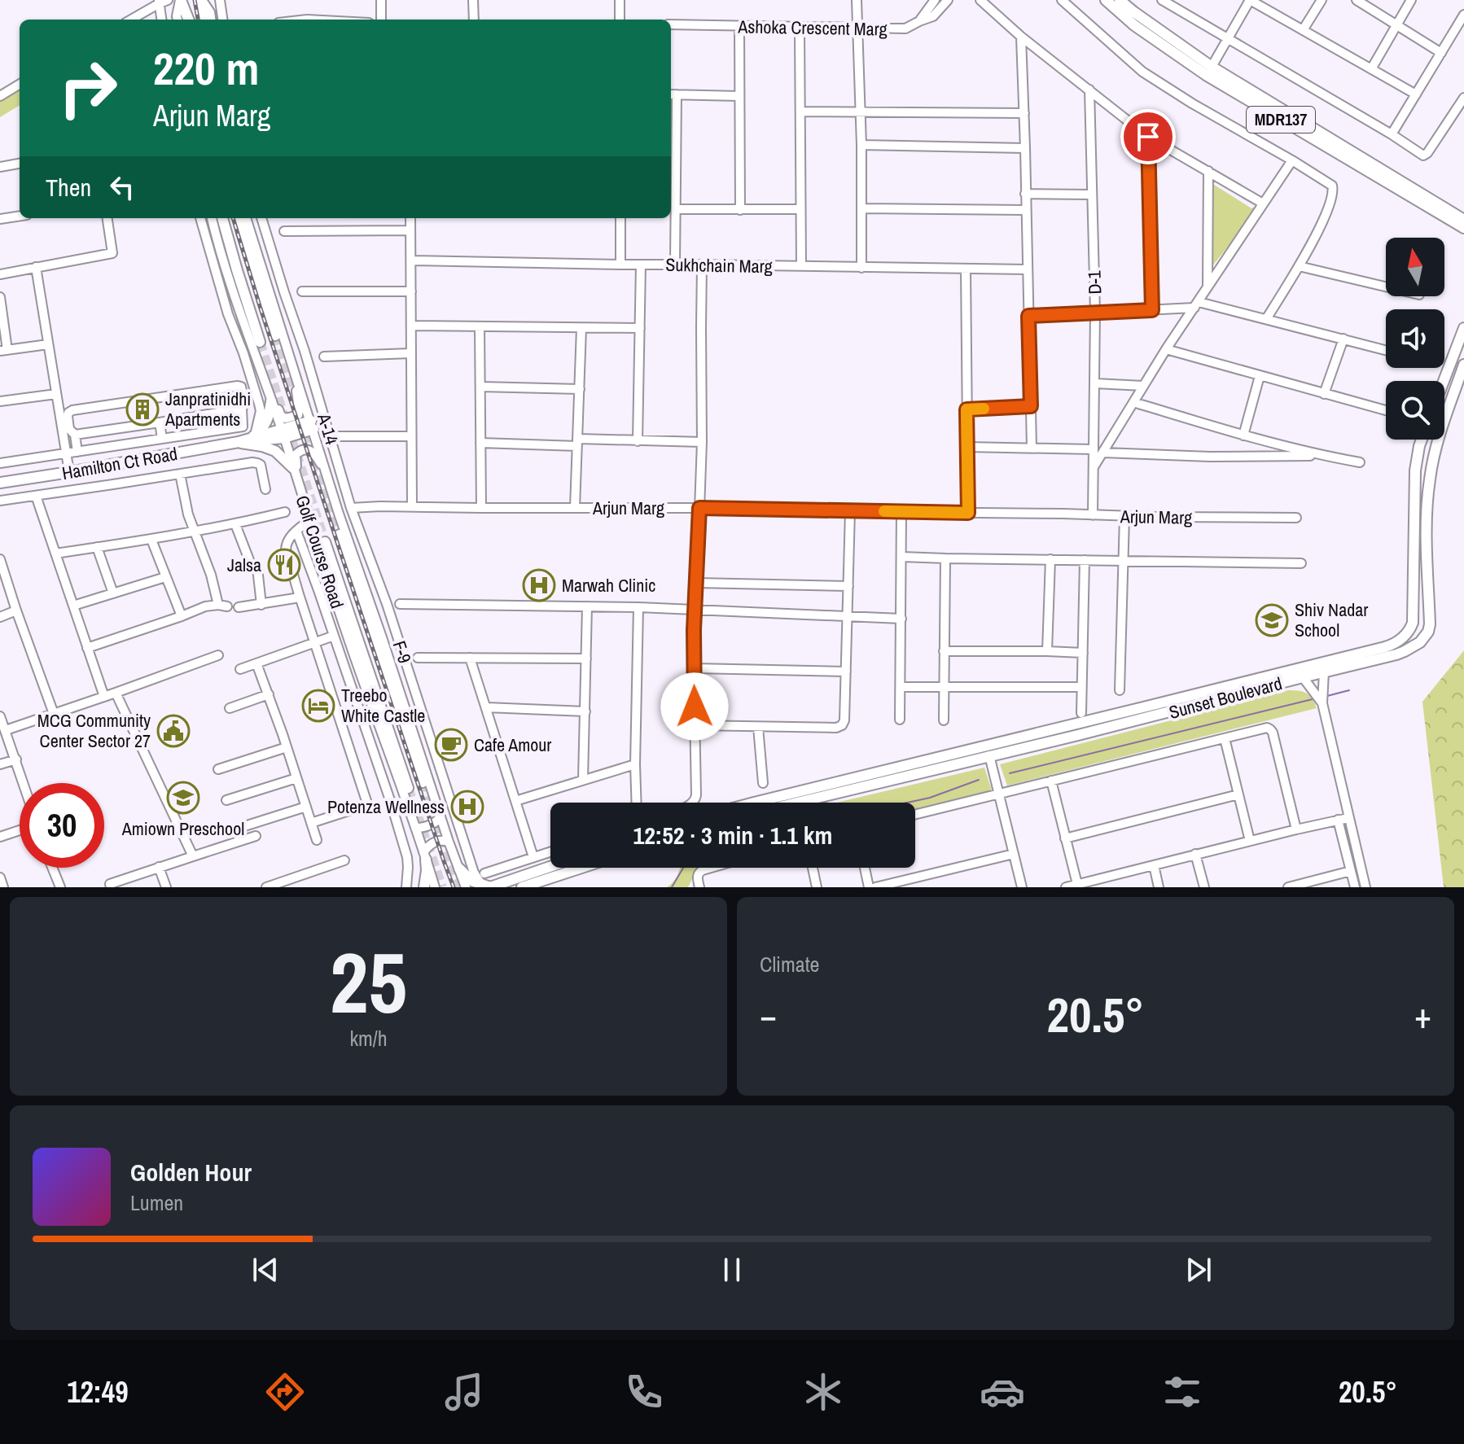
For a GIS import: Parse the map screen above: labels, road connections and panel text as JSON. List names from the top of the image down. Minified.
{"streets":{"main road":["MDR137","Hamilton Ct Road","Sunset Boulevard"],"street":["Ashoka Crescent Marg","Sukhchain Marg","D-1","A-14","Arjun Marg","Golf Course Road","F-9"]},"crossings":[["D-1","Arjun Marg"],["A-14","Arjun Marg"],["A-14","F-9"],["Hamilton Ct Road","Golf Course Road"],["Arjun Marg","F-9"]],"places":{"building":["Janpratinidhi Apartments"],"restaurant":["Jalsa"],"hospital":["Marwah Clinic","Potenza Wellness"],"school or university":["Shiv Nadar School","Amiown Preschool"],"hotel":["Treebo White Castle"],"public building":["MCG Community Center Sector 27"],"cafe":["Cafe Amour"]},"north":"top","page":{"turn":["220 m","Arjun Marg"],"then":"Then","limit":"30","trip":"12:52 · 3 min · 1.1 km","tile":[["25","km/h"],"Climate"],"heat":["−","20.5°","+"],"song":["Golden Hour","Lumen"],"tabs":["12:49","20.5°"]}}
